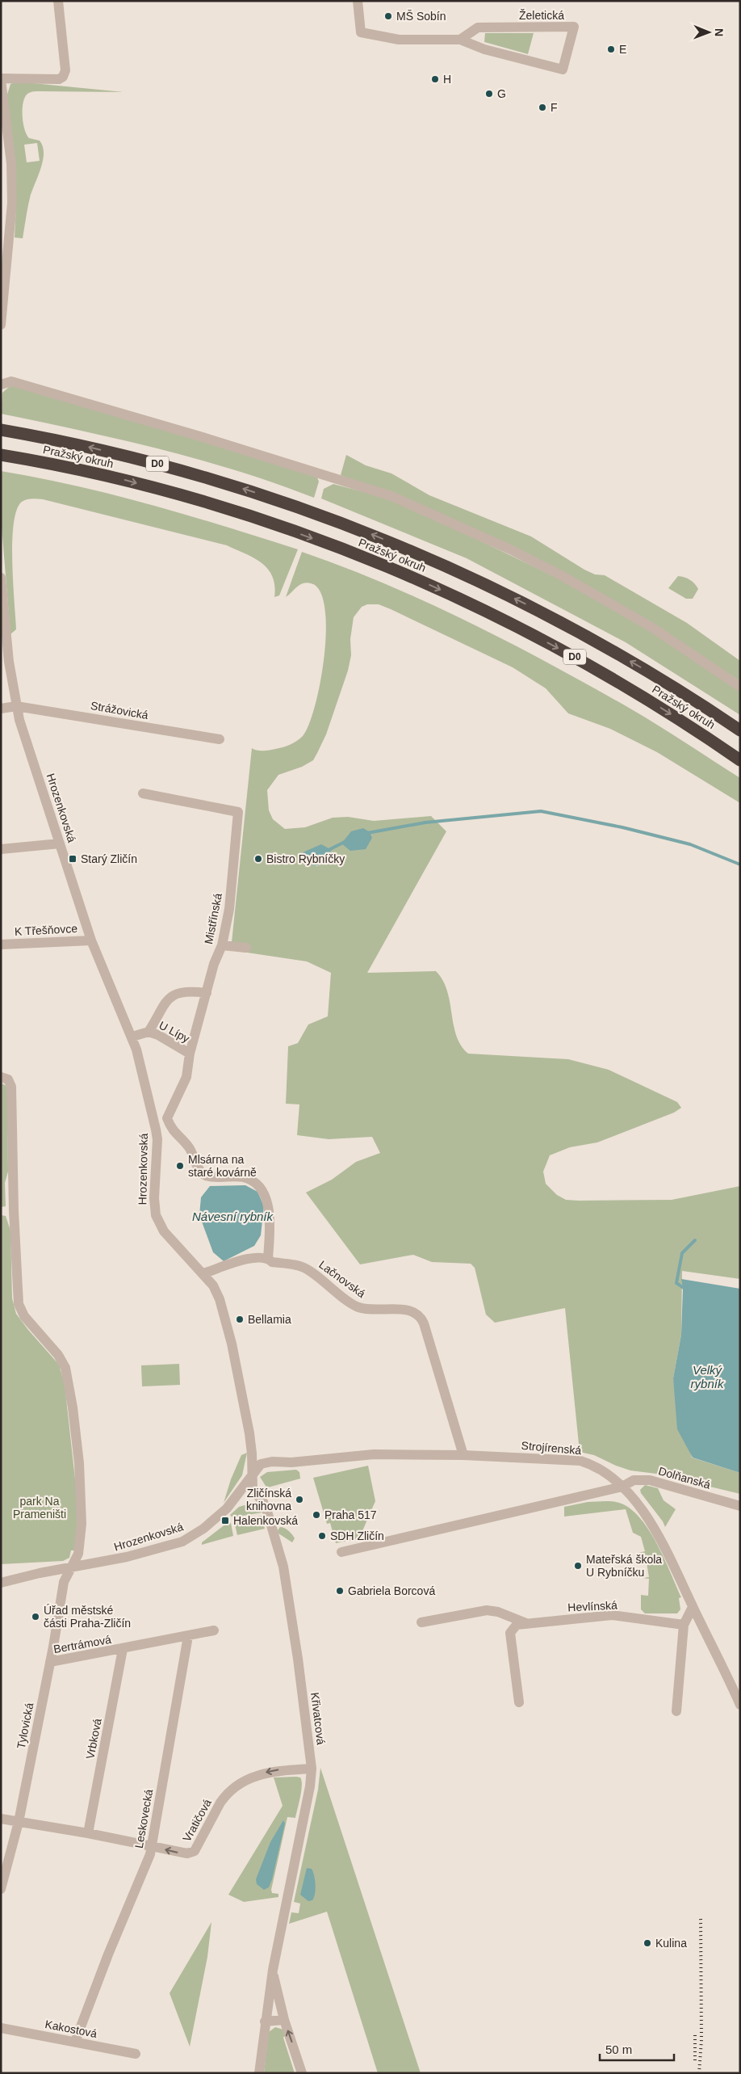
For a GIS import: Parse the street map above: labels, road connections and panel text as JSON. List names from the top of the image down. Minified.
{"streets":{"highway":["Pražský okruh","D0"],"street":["Želetická","Strážovická","Hrozenkovská","Mistřínská","K Třešňovce","U Lípy","Lačnovská","Strojírenská","Dolňanská","Hevlínská","Bertrámová","Křivatcová","Tylovická","Vrbková","Leskovecká","Vratičová","Kakostová"]},"crossings":[["Strážovická","Hrozenkovská"],["Hrozenkovská","K Třešňovce"],["Hrozenkovská","U Lípy"],["Hrozenkovská","Lačnovská"],["Hrozenkovská","Strojírenská"],["Hrozenkovská","Křivatcová"],["Hrozenkovská","Tylovická"],["Mistřínská","U Lípy"],["Lačnovská","Strojírenská"],["Strojírenská","Dolňanská"],["Strojírenská","Křivatcová"],["Bertrámová","Tylovická"],["Bertrámová","Vrbková"],["Bertrámová","Leskovecká"],["Křivatcová","Vratičová"],["Tylovická","Vratičová"],["Vrbková","Vratičová"],["Leskovecká","Vratičová"],["Leskovecká","Kakostová"]],"one_way":["Vratičová"],"water":["Návesní rybník","Velký rybník"],"parks":["park Na Prameništi"],"places":{"other":["MŠ Sobín","E","H","G","F","Bistro Rybníčky","Mlsárna na staré kovárně","Bellamia","Zličínská knihovna","Praha 517","SDH Zličín","Mateřská škola U Rybníčku","Gabriela Borcová","Úřad městské části Praha-Zličín","Kulina"],"transit":["Starý Zličín","Halenkovská"]},"scale_bar":"50 m","north":"right"}
